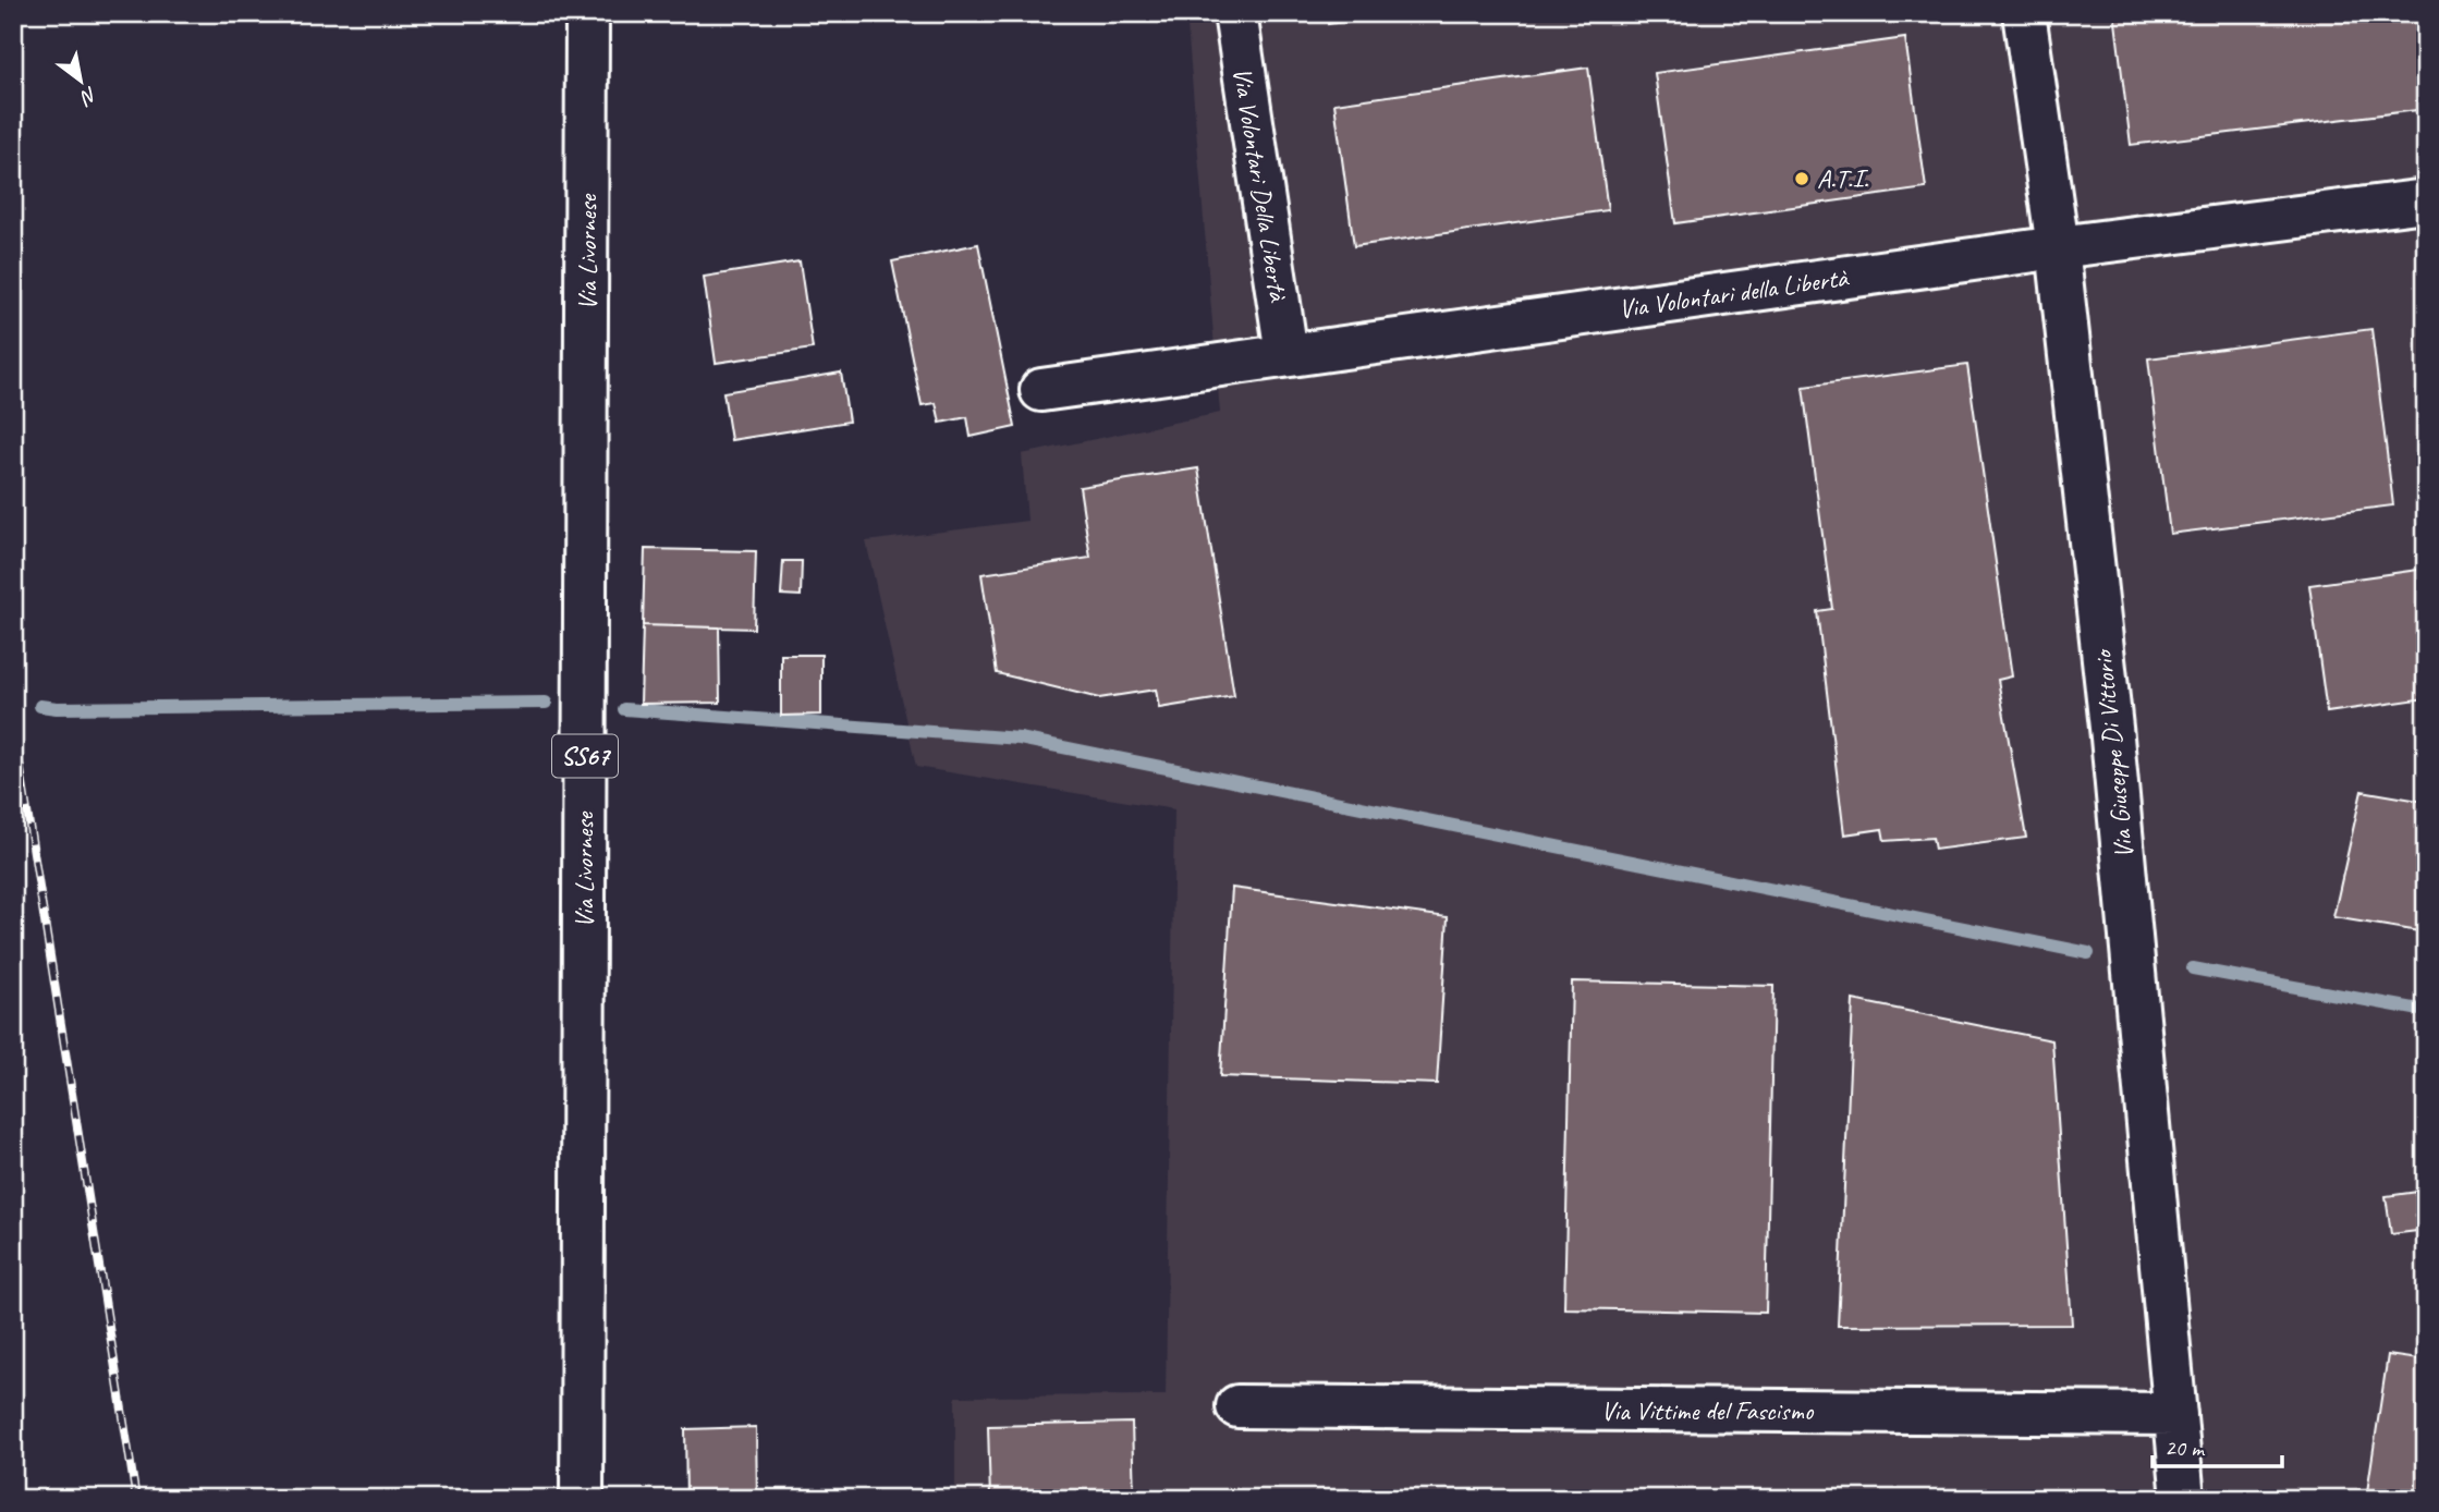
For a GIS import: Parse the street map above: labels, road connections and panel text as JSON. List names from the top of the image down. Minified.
{"streets":{"street":["Via Volontari Della Libertà","Via Livornese","Via Volontari della Libertà","Via Giuseppe Di Vittorio","SS67","Via Vittime del Fascismo"]},"crossings":[["Via Volontari Della Libertà","Via Volontari della Libertà"],["Via Volontari della Libertà","Via Giuseppe Di Vittorio"],["Via Giuseppe Di Vittorio","Via Vittime del Fascismo"]],"places":["A.T.I."],"scale_bar":"20 m","north":"bottom right"}
